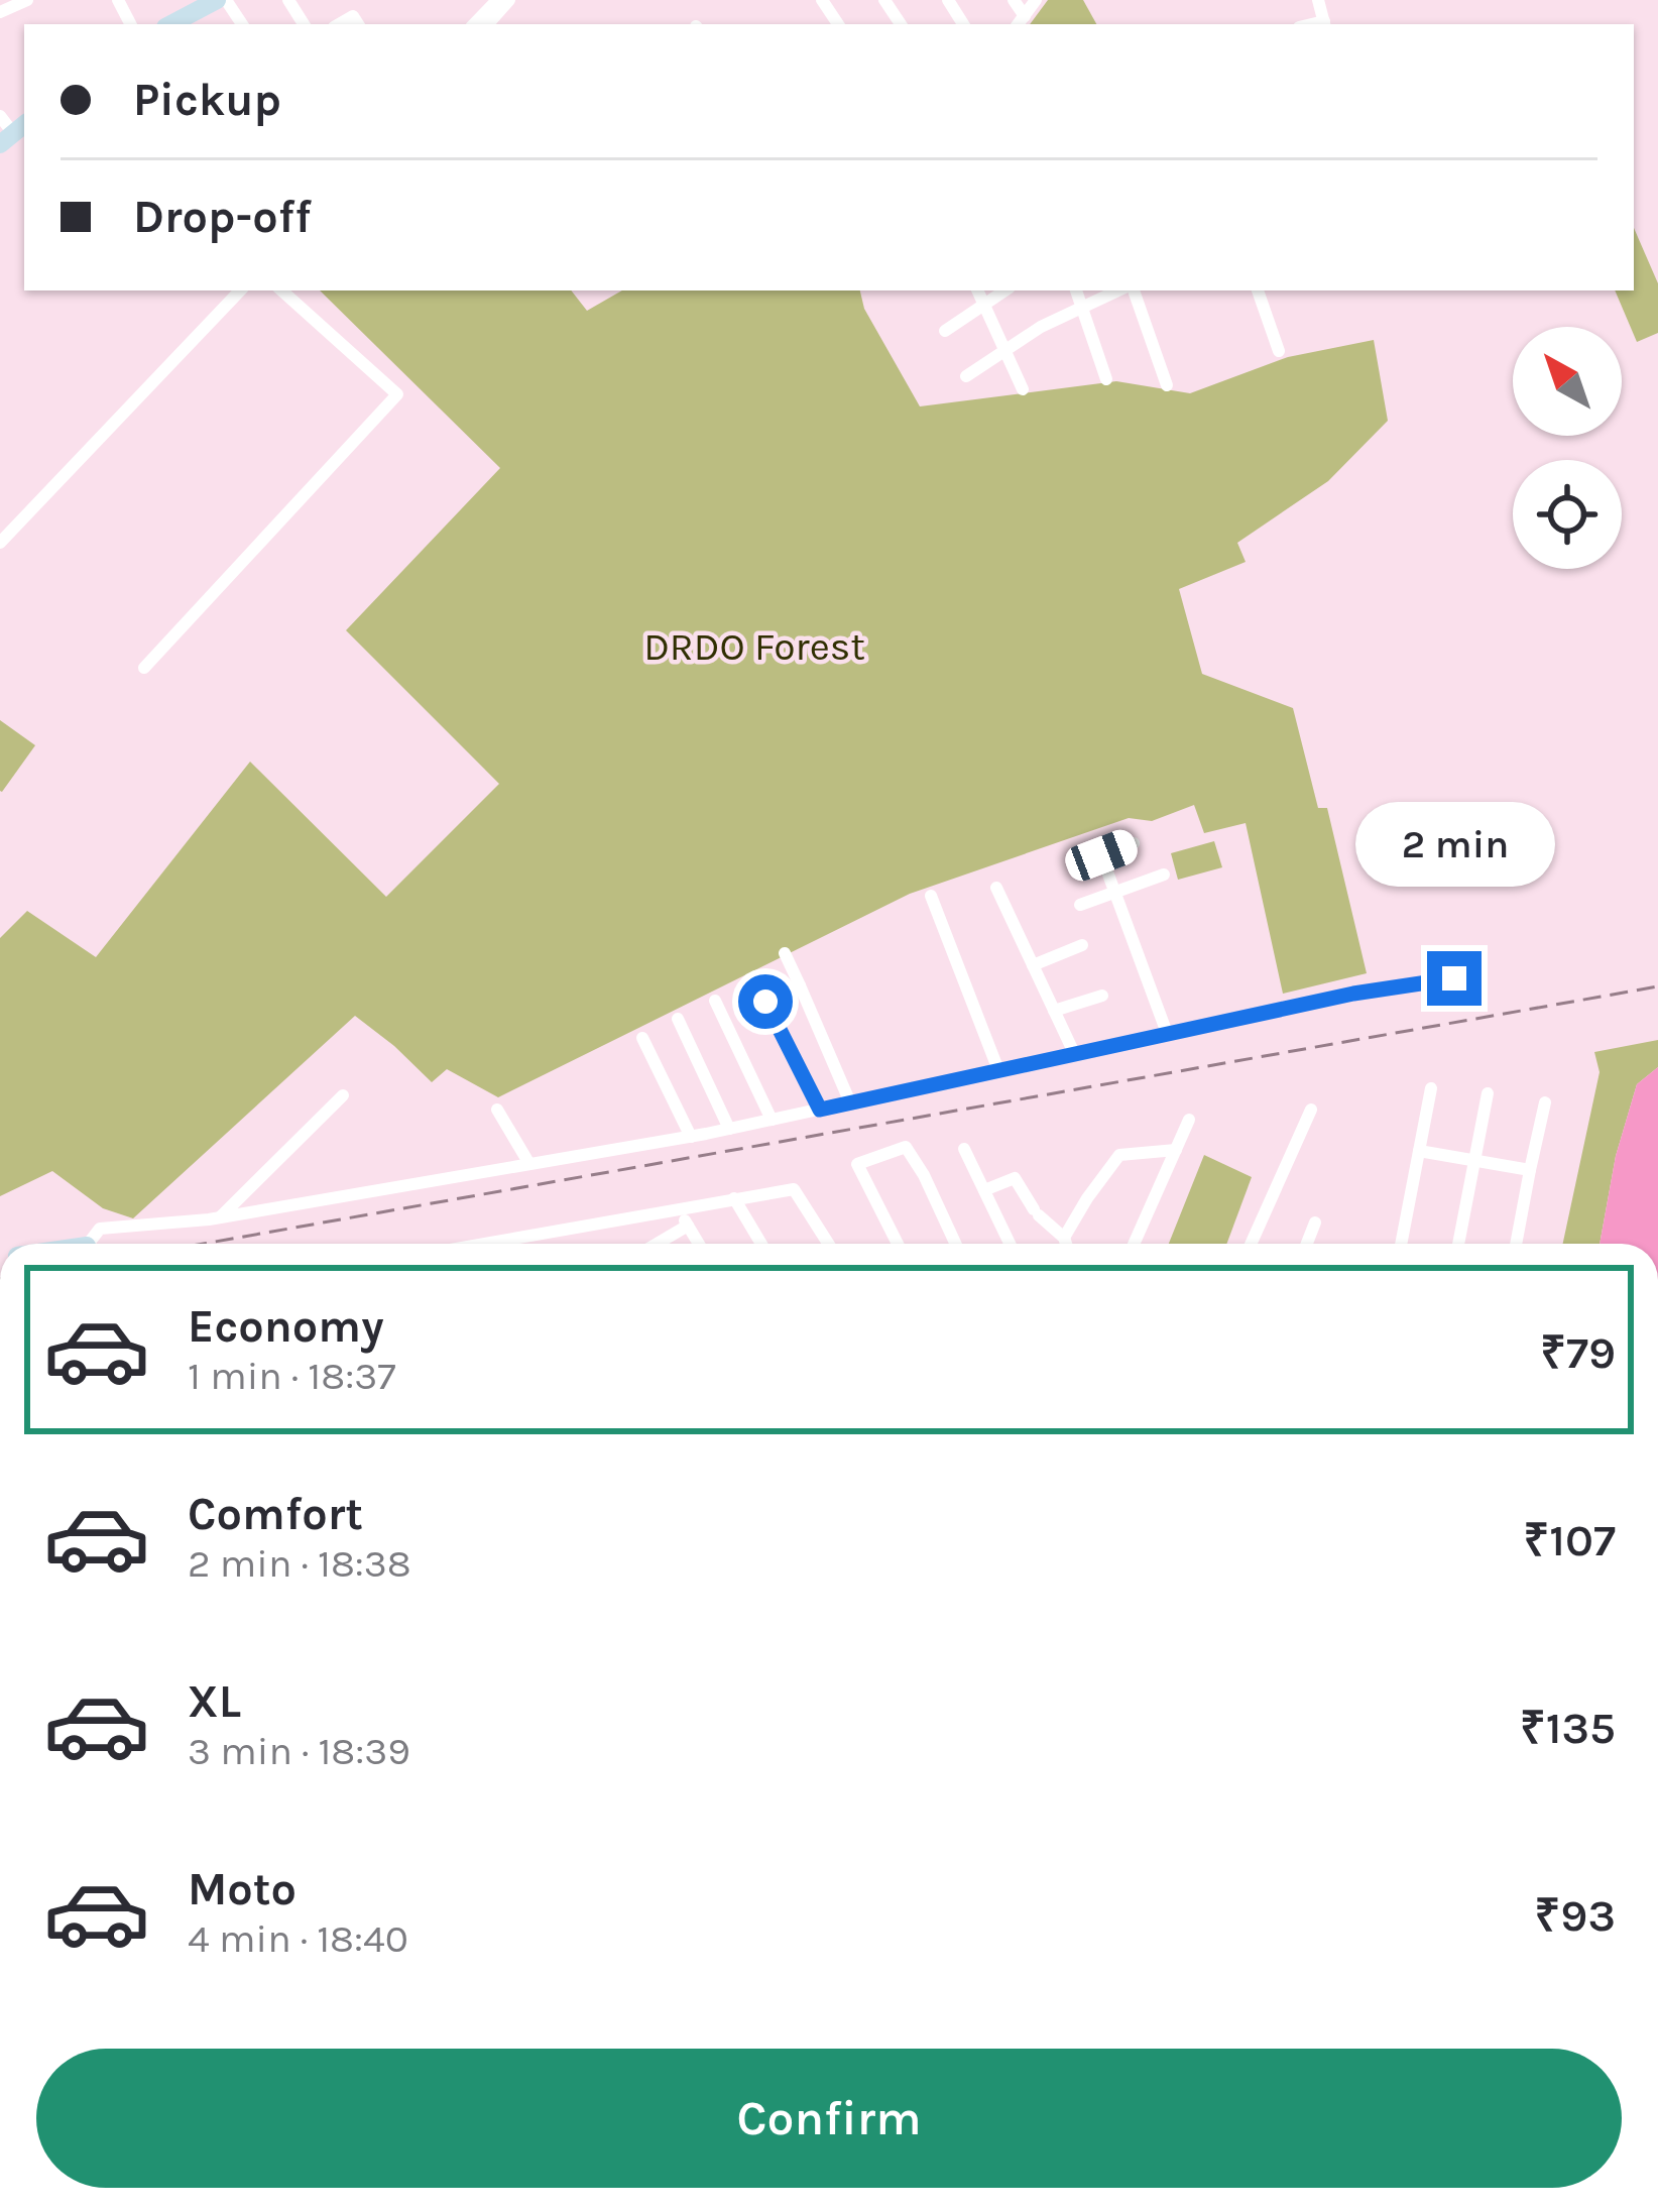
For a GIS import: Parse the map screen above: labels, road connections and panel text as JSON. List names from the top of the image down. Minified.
{"parks":["DRDO Forest"],"north":"top left","page":{"banner":["Pickup","Drop-off"],"bubble":"2 min","list":[{"name":"Economy","note":"1 min · 18:37","value":"₹79"},{"name":"Comfort","note":"2 min · 18:38","value":"₹107"},{"name":"XL","note":"3 min · 18:39","value":"₹135"},{"name":"Moto","note":"4 min · 18:40","value":"₹93"}],"buttons":"Confirm"}}
